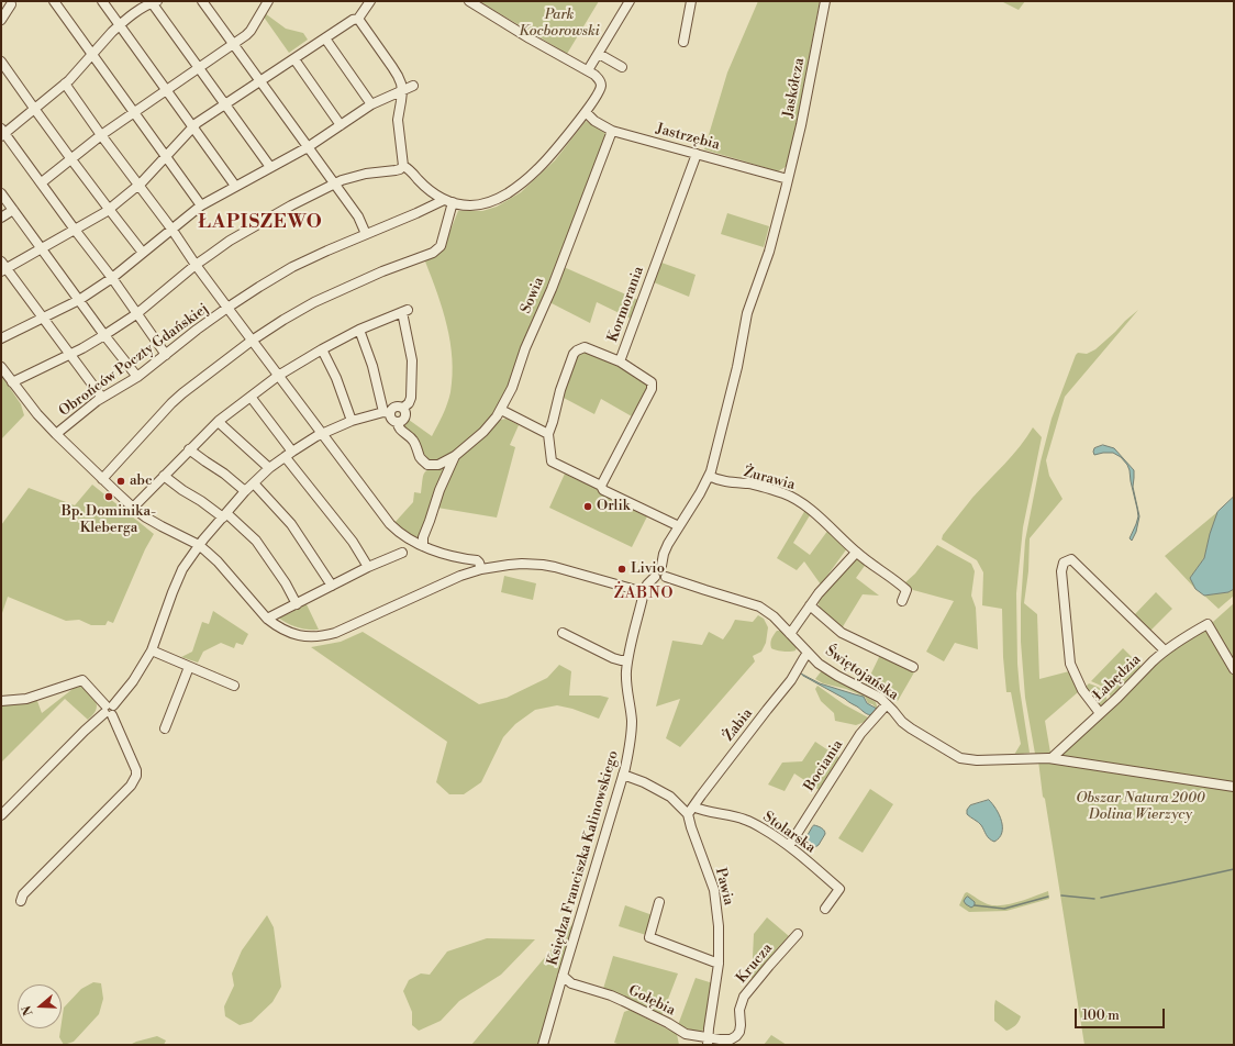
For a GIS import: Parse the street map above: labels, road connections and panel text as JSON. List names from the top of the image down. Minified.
{"streets":{"street":["Jaskółcza","Jastrzębia","Sowia","Kormorania","Obrońców Poczty Gdańskiej","Żurawia","Świętojańska","Łabędzia","Żabia","Bociania","Stolarska","Księdza Franciszka Kalinowskiego","Pawia","Krucza","Gołębia"]},"crossings":[["Jaskółcza","Jastrzębia"],["Jastrzębia","Sowia"],["Jastrzębia","Kormorania"],["Sowia","Obrońców Poczty Gdańskiej"],["Świętojańska","Łabędzia"],["Świętojańska","Żabia"],["Świętojańska","Bociania"],["Świętojańska","Księdza Franciszka Kalinowskiego"],["Żabia","Stolarska"],["Żabia","Pawia"],["Bociania","Stolarska"],["Stolarska","Pawia"],["Księdza Franciszka Kalinowskiego","Pawia"],["Księdza Franciszka Kalinowskiego","Gołębia"],["Pawia","Krucza"],["Pawia","Gołębia"],["Krucza","Gołębia"]],"districts":["ŁAPISZEWO","ŻABNO"],"parks":["Park Kocborowski","Obszar Natura 2000 Dolina Wierzycy"],"places":["abc","Bp. Dominika- Kleberga","Orlik","Livio"],"scale_bar":"100 m","north":"left"}
